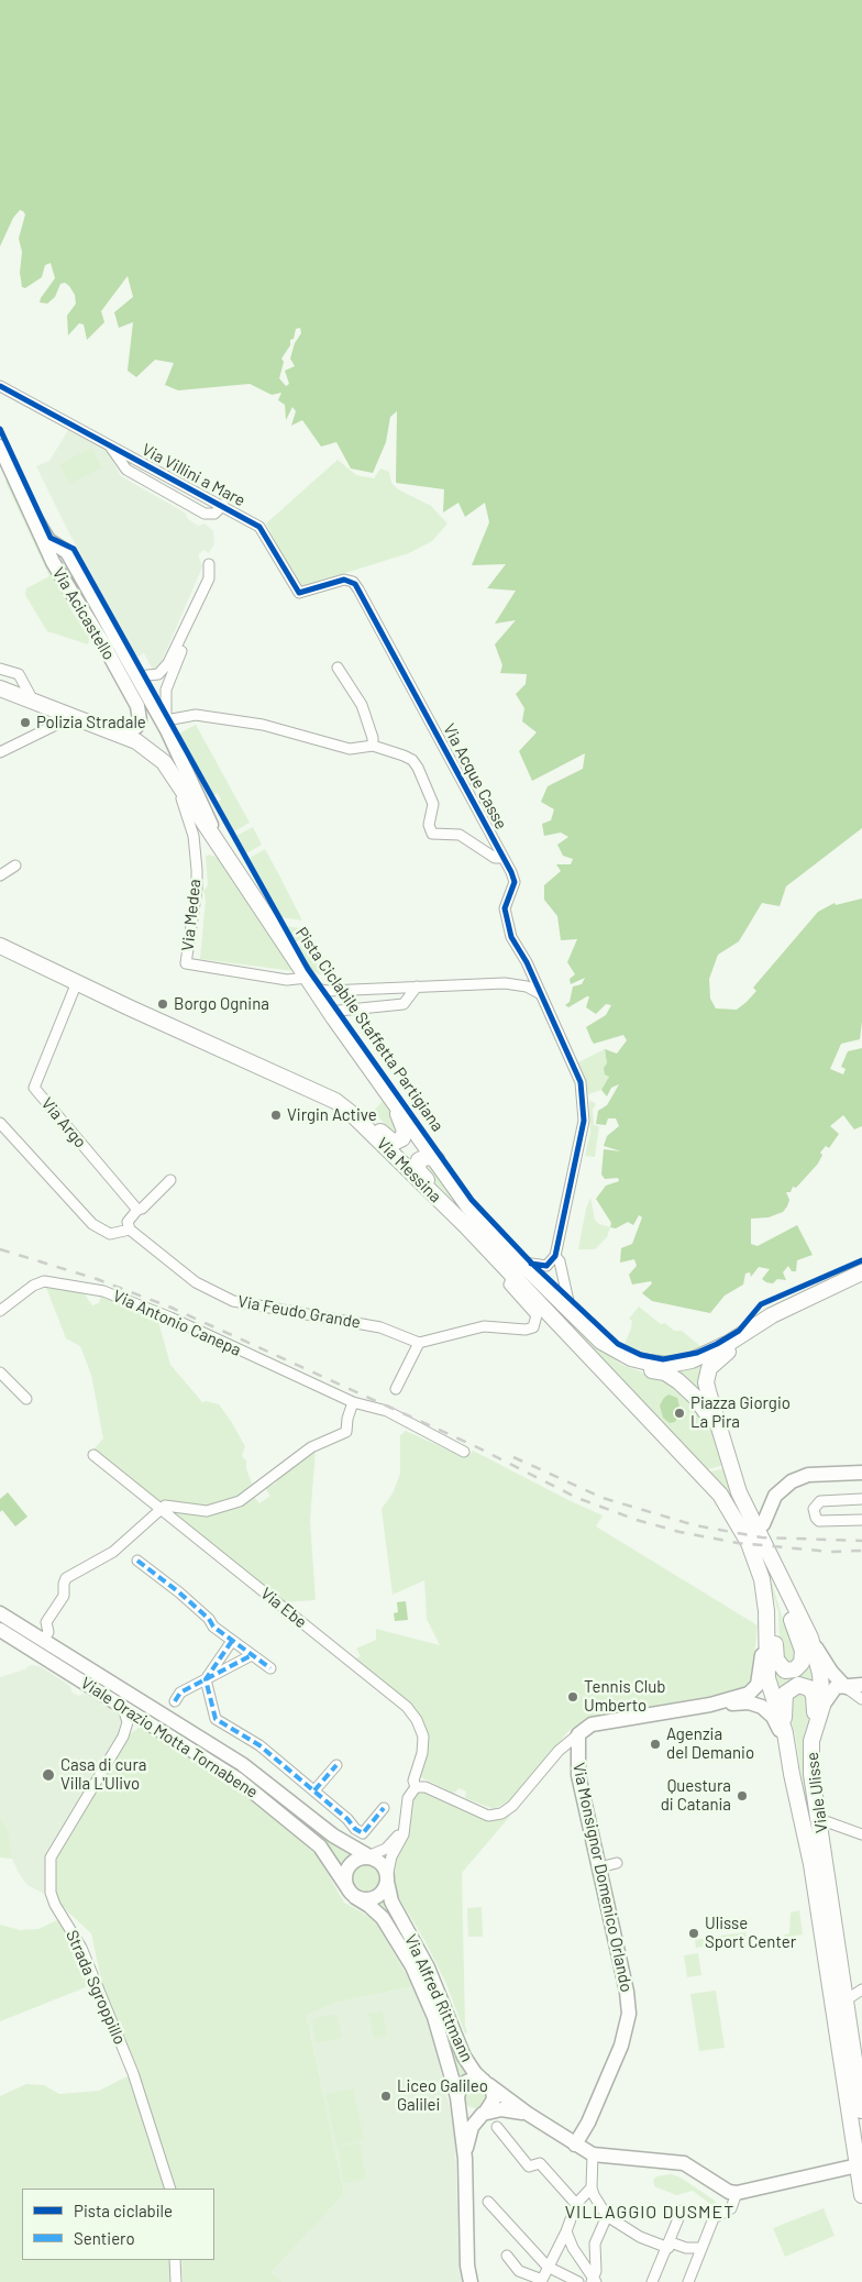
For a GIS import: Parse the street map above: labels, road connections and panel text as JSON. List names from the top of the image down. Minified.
{"streets":{"main road":["Via Acicastello","Via Messina","Viale Orazio Motta Tornabene","Viale Ulisse","Via Monsignor Domenico Orlando","Via Alfred Rittmann"],"street":["Via Villini a Mare","Via Acque Casse","Via Medea","Via Argo","Via Feudo Grande","Via Antonio Canepa","Via Ebe","Strada Sgroppillo"],"cycle path":["Pista Ciclabile Staffetta Partigiana"]},"crossings":[["Via Villini a Mare","Via Acque Casse"],["Via Acicastello","Via Medea"],["Via Acicastello","Via Messina"],["Via Argo","Via Messina"],["Via Ebe","Viale Orazio Motta Tornabene"],["Via Ebe","Via Alfred Rittmann"],["Viale Orazio Motta Tornabene","Via Alfred Rittmann"],["Via Monsignor Domenico Orlando","Via Alfred Rittmann"]],"districts":["VILLAGGIO DUSMET"],"places":["Polizia Stradale","Borgo Ognina","Virgin Active","Piazza Giorgio La Pira","Tennis Club Umberto","Agenzia del Demanio","Casa di cura Villa L'Ulivo","Questura di Catania","Ulisse Sport Center","Liceo Galileo Galilei"],"legend":["Pista ciclabile","Sentiero"]}
